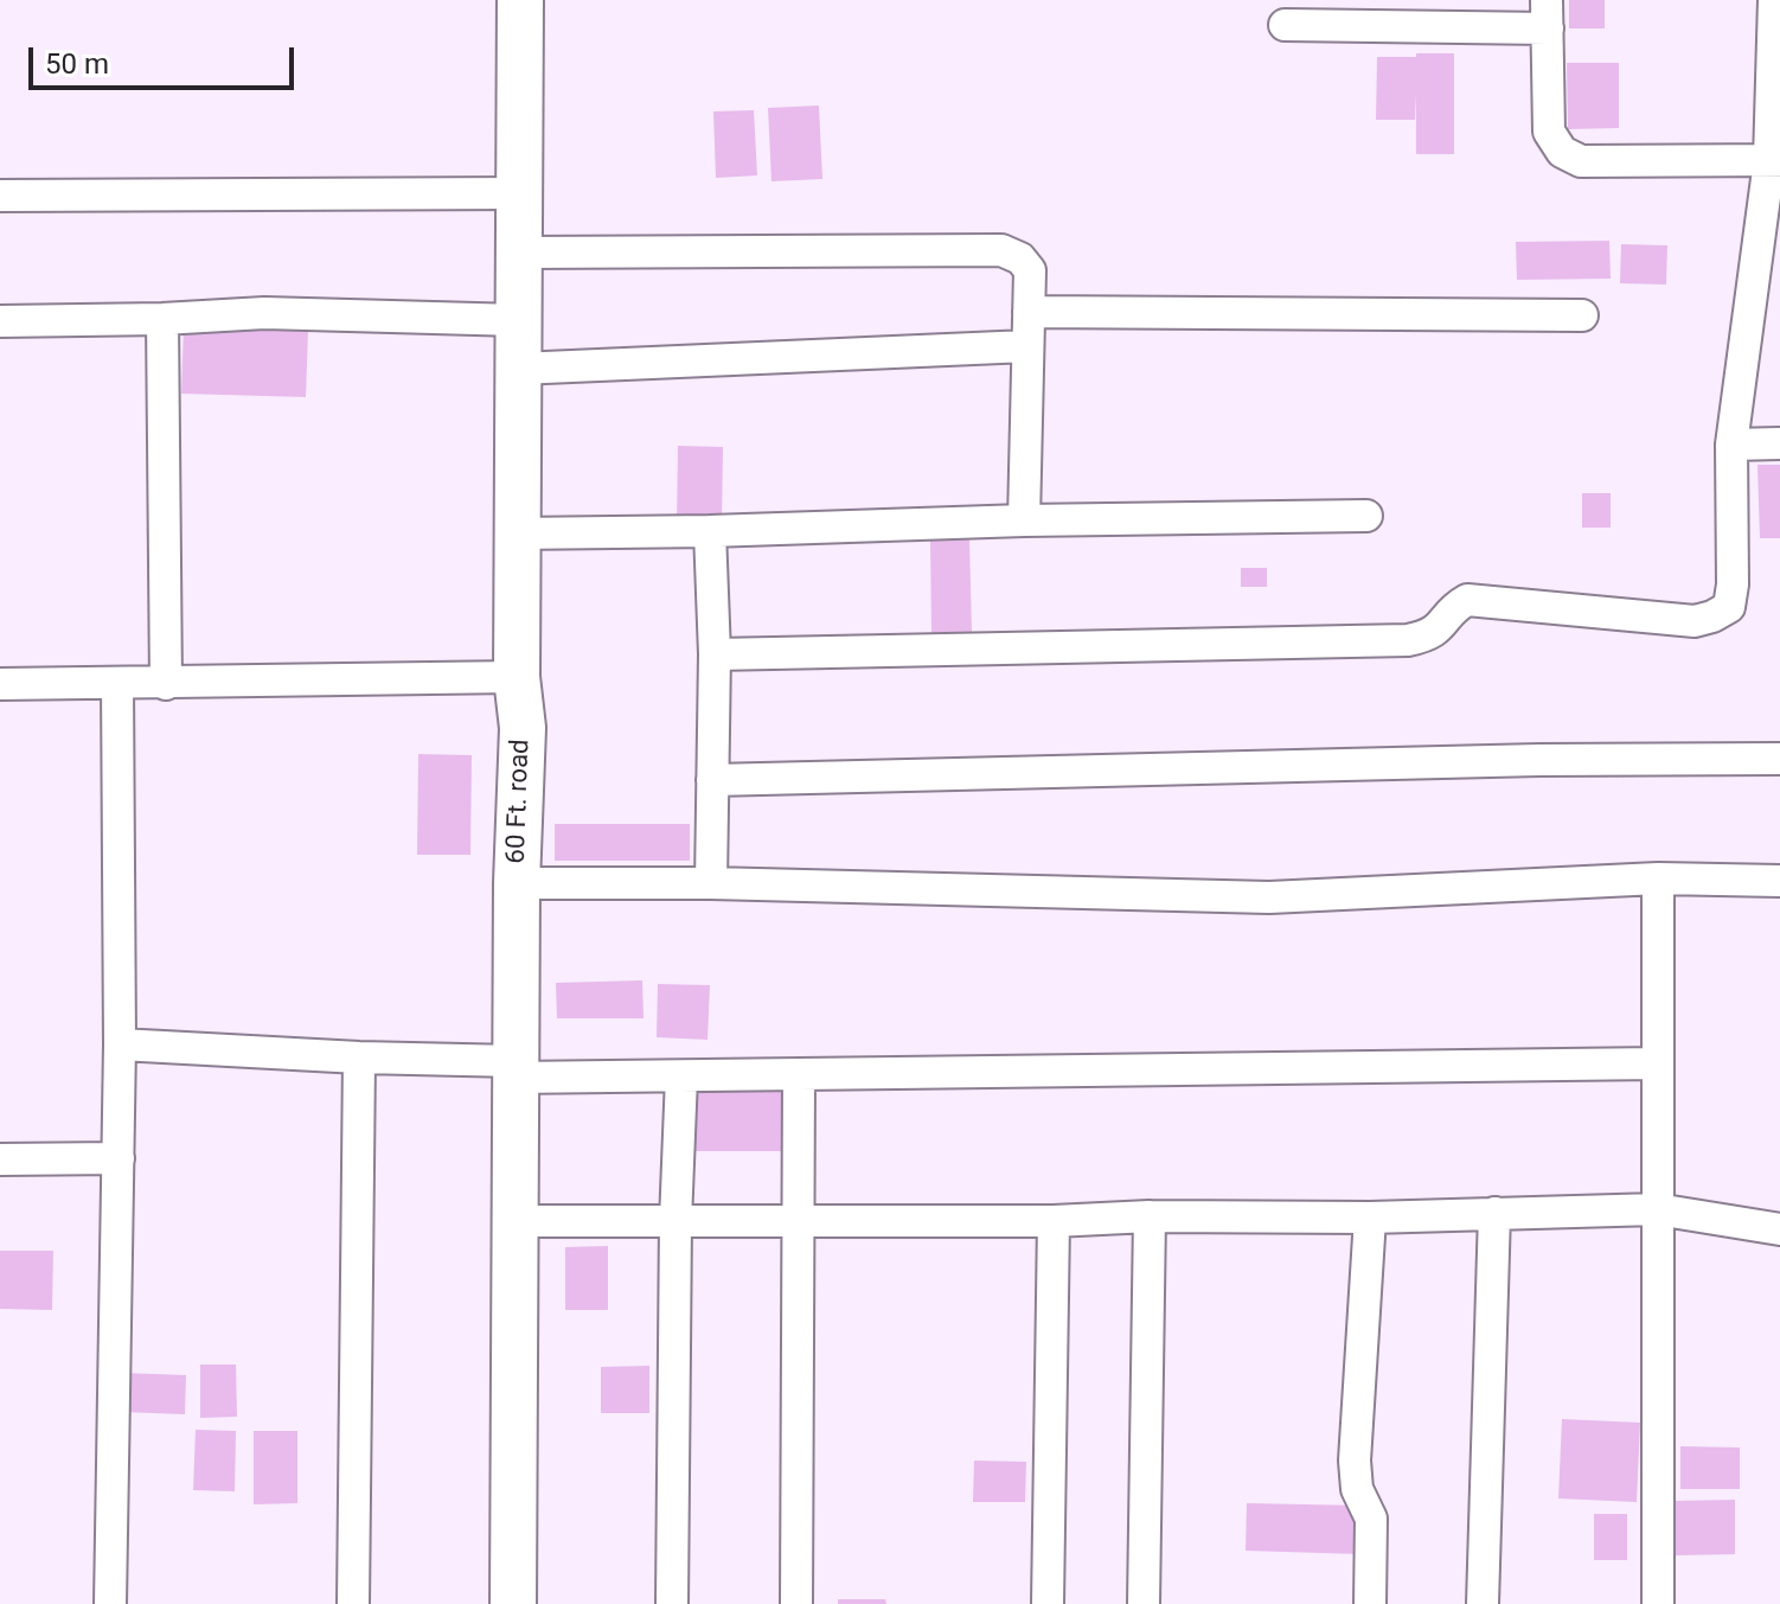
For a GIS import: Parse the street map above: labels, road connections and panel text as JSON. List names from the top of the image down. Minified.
{"streets":{"street":["60 Ft. road"]},"scale_bar":"50 m"}
